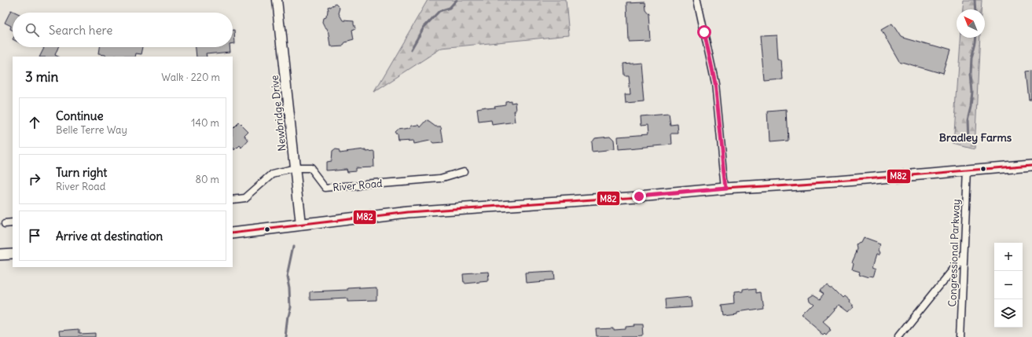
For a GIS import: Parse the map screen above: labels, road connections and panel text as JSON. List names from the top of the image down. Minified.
{"streets":{"street":["Newbridge Drive","River Road","Congressional Parkway"]},"crossings":[["Newbridge Drive","River Road"]],"districts":["Bradley Farms"],"lines":["transit line M82"],"north":"top left","page":{"search":"Search here","heading":["3 min","Walk · 220 m"],"list":[["Continue","Belle Terre Way","140 m"],["Turn right","River Road","80 m"],"Arrive at destination"],"map_buttons":["+","−"]}}
